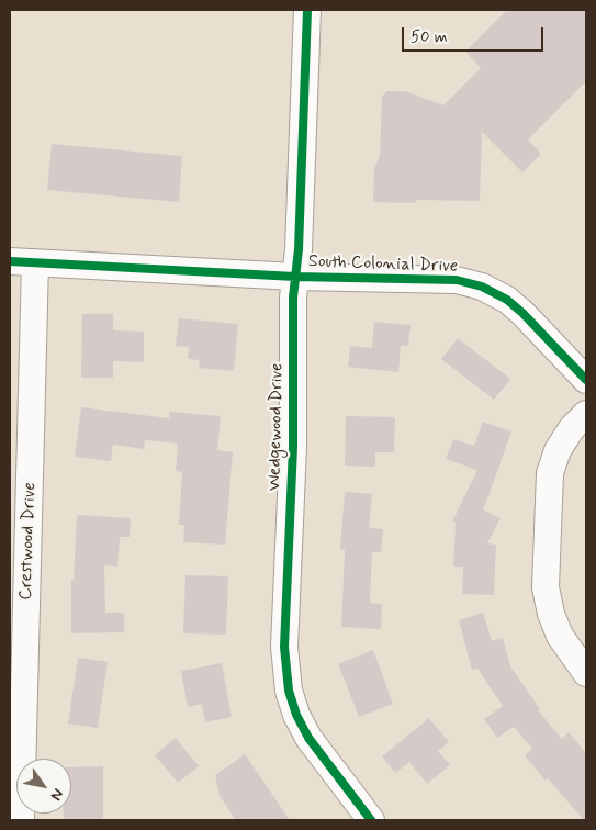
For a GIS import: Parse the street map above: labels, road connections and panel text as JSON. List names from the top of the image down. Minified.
{"streets":{"street":["South Colonial Drive","Wedgewood Drive","Crestwood Drive"]},"crossings":[["South Colonial Drive","Wedgewood Drive"],["South Colonial Drive","Crestwood Drive"]],"scale_bar":"50 m","north":"bottom right"}
